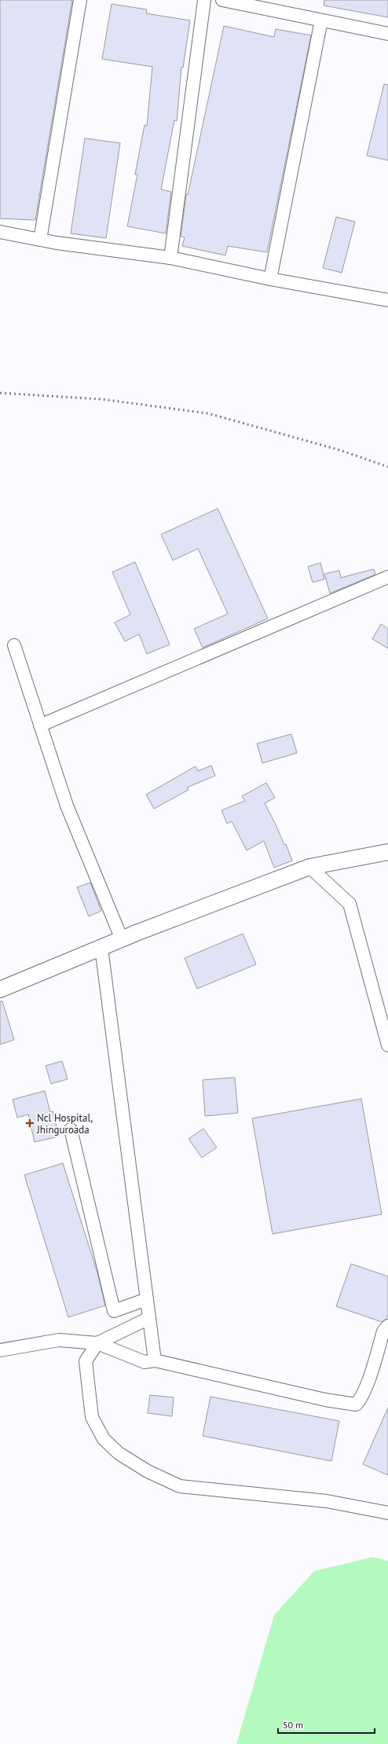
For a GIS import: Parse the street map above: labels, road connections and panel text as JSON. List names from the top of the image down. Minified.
{"places":{"health":["Ncl Hospital, Jhinguroada"]},"scale_bar":"50 m"}
